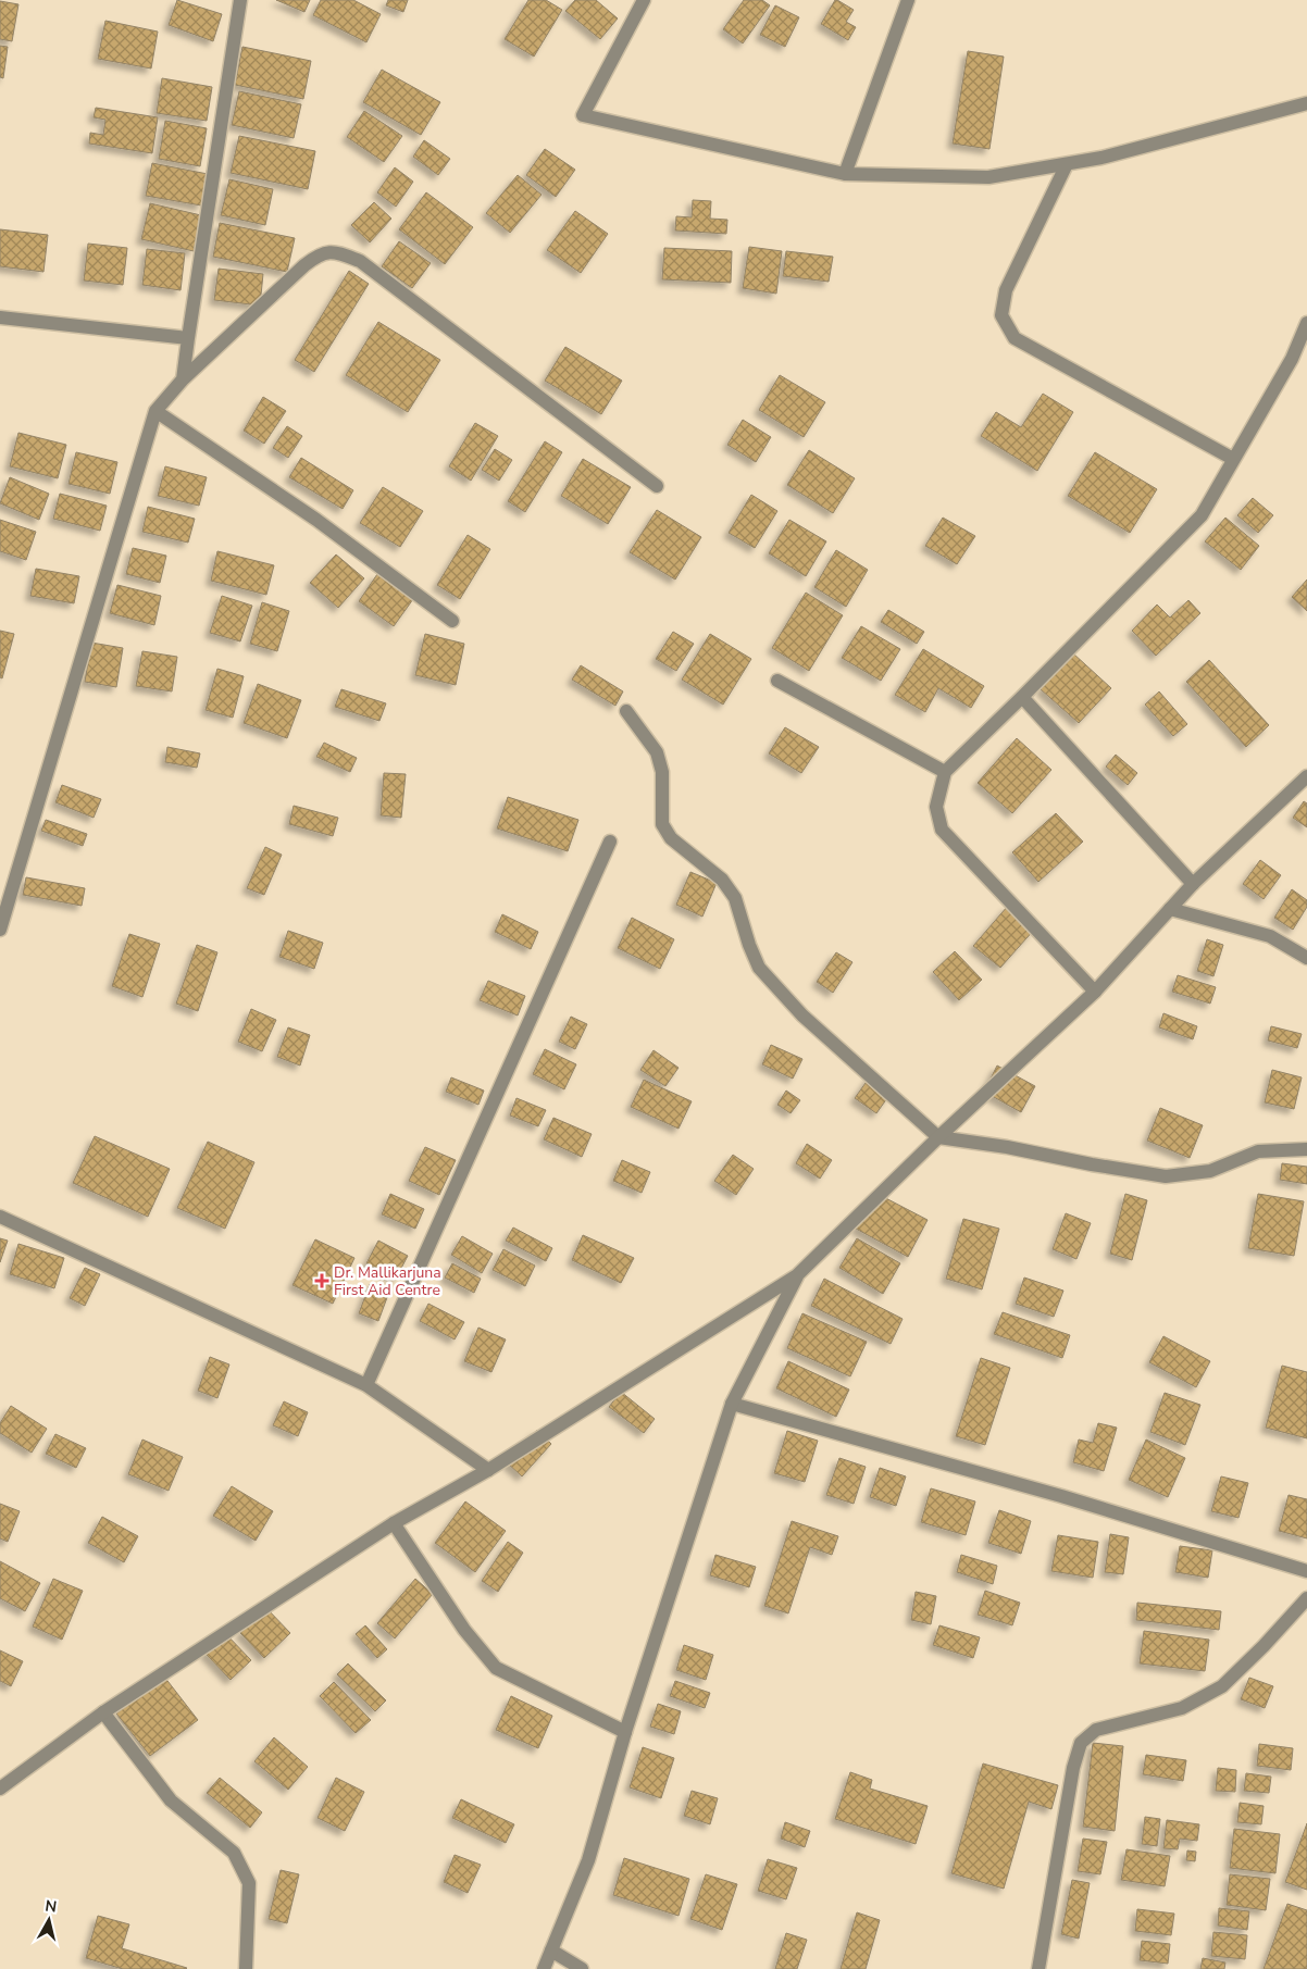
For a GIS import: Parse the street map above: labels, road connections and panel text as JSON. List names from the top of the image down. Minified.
{"places":{"health":["Dr. Mallikarjuna First Aid Centre"]},"north":"top"}
